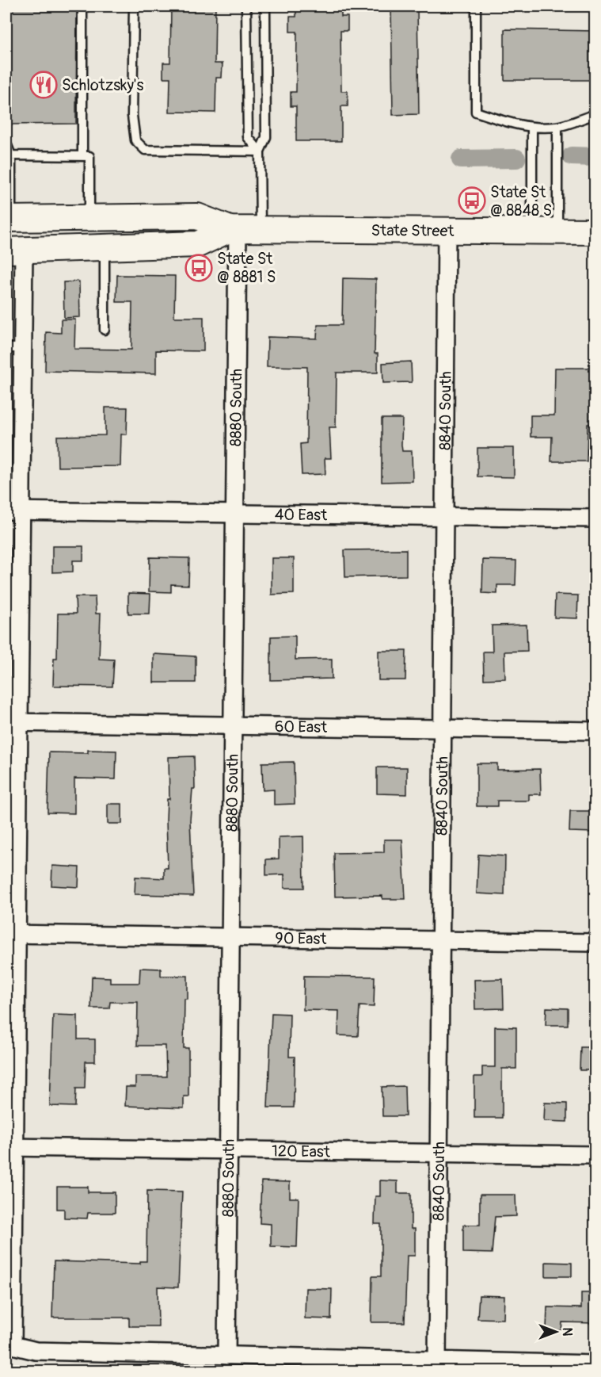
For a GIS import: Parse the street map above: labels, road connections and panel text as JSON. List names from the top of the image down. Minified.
{"streets":{"main road":["State Street"],"street":["8880 South","8840 South","40 East","60 East","90 East","120 East"]},"crossings":[["State Street","8880 South"],["State Street","8840 South"],["8880 South","40 East"],["8880 South","60 East"],["8880 South","90 East"],["8880 South","120 East"],["8840 South","40 East"],["8840 South","60 East"],["8840 South","90 East"],["8840 South","120 East"]],"places":{"restaurant":["Schlotzsky's"],"bus stop":["State St @ 8848 S","State St @ 8881 S"]},"north":"right"}
